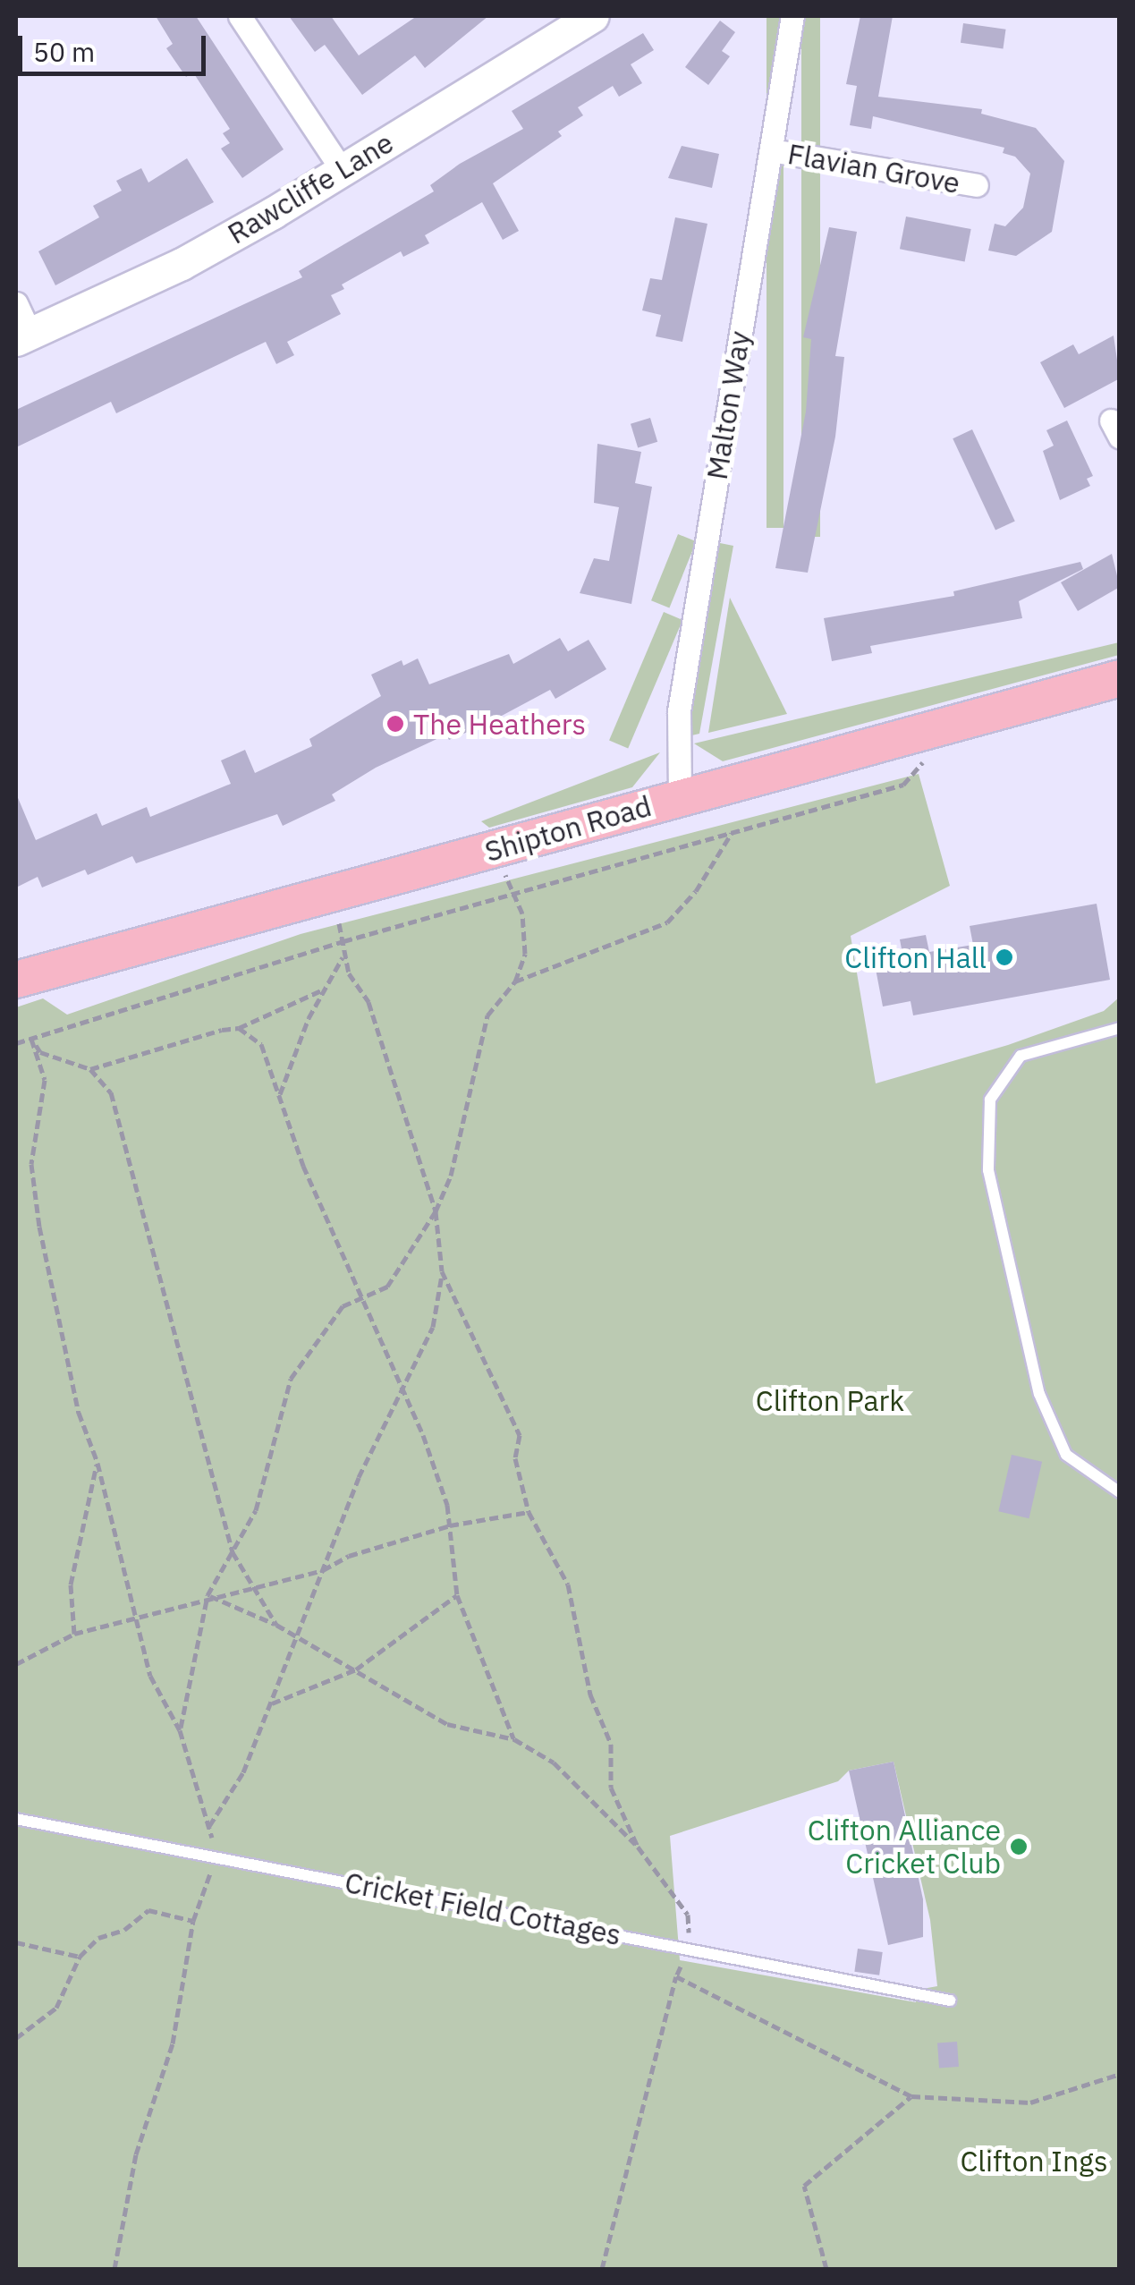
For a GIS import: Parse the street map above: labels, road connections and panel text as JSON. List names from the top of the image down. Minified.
{"streets":{"main road":["Shipton Road"],"street":["Flavian Grove","Rawcliffe Lane","Malton Way"],"lane":["Cricket Field Cottages"]},"crossings":[["Flavian Grove","Malton Way"],["Malton Way","Shipton Road"]],"parks":["Clifton Park","Clifton Ings"],"places":["The Heathers","Clifton Hall","Clifton Alliance Cricket Club"],"scale_bar":"50 m"}
